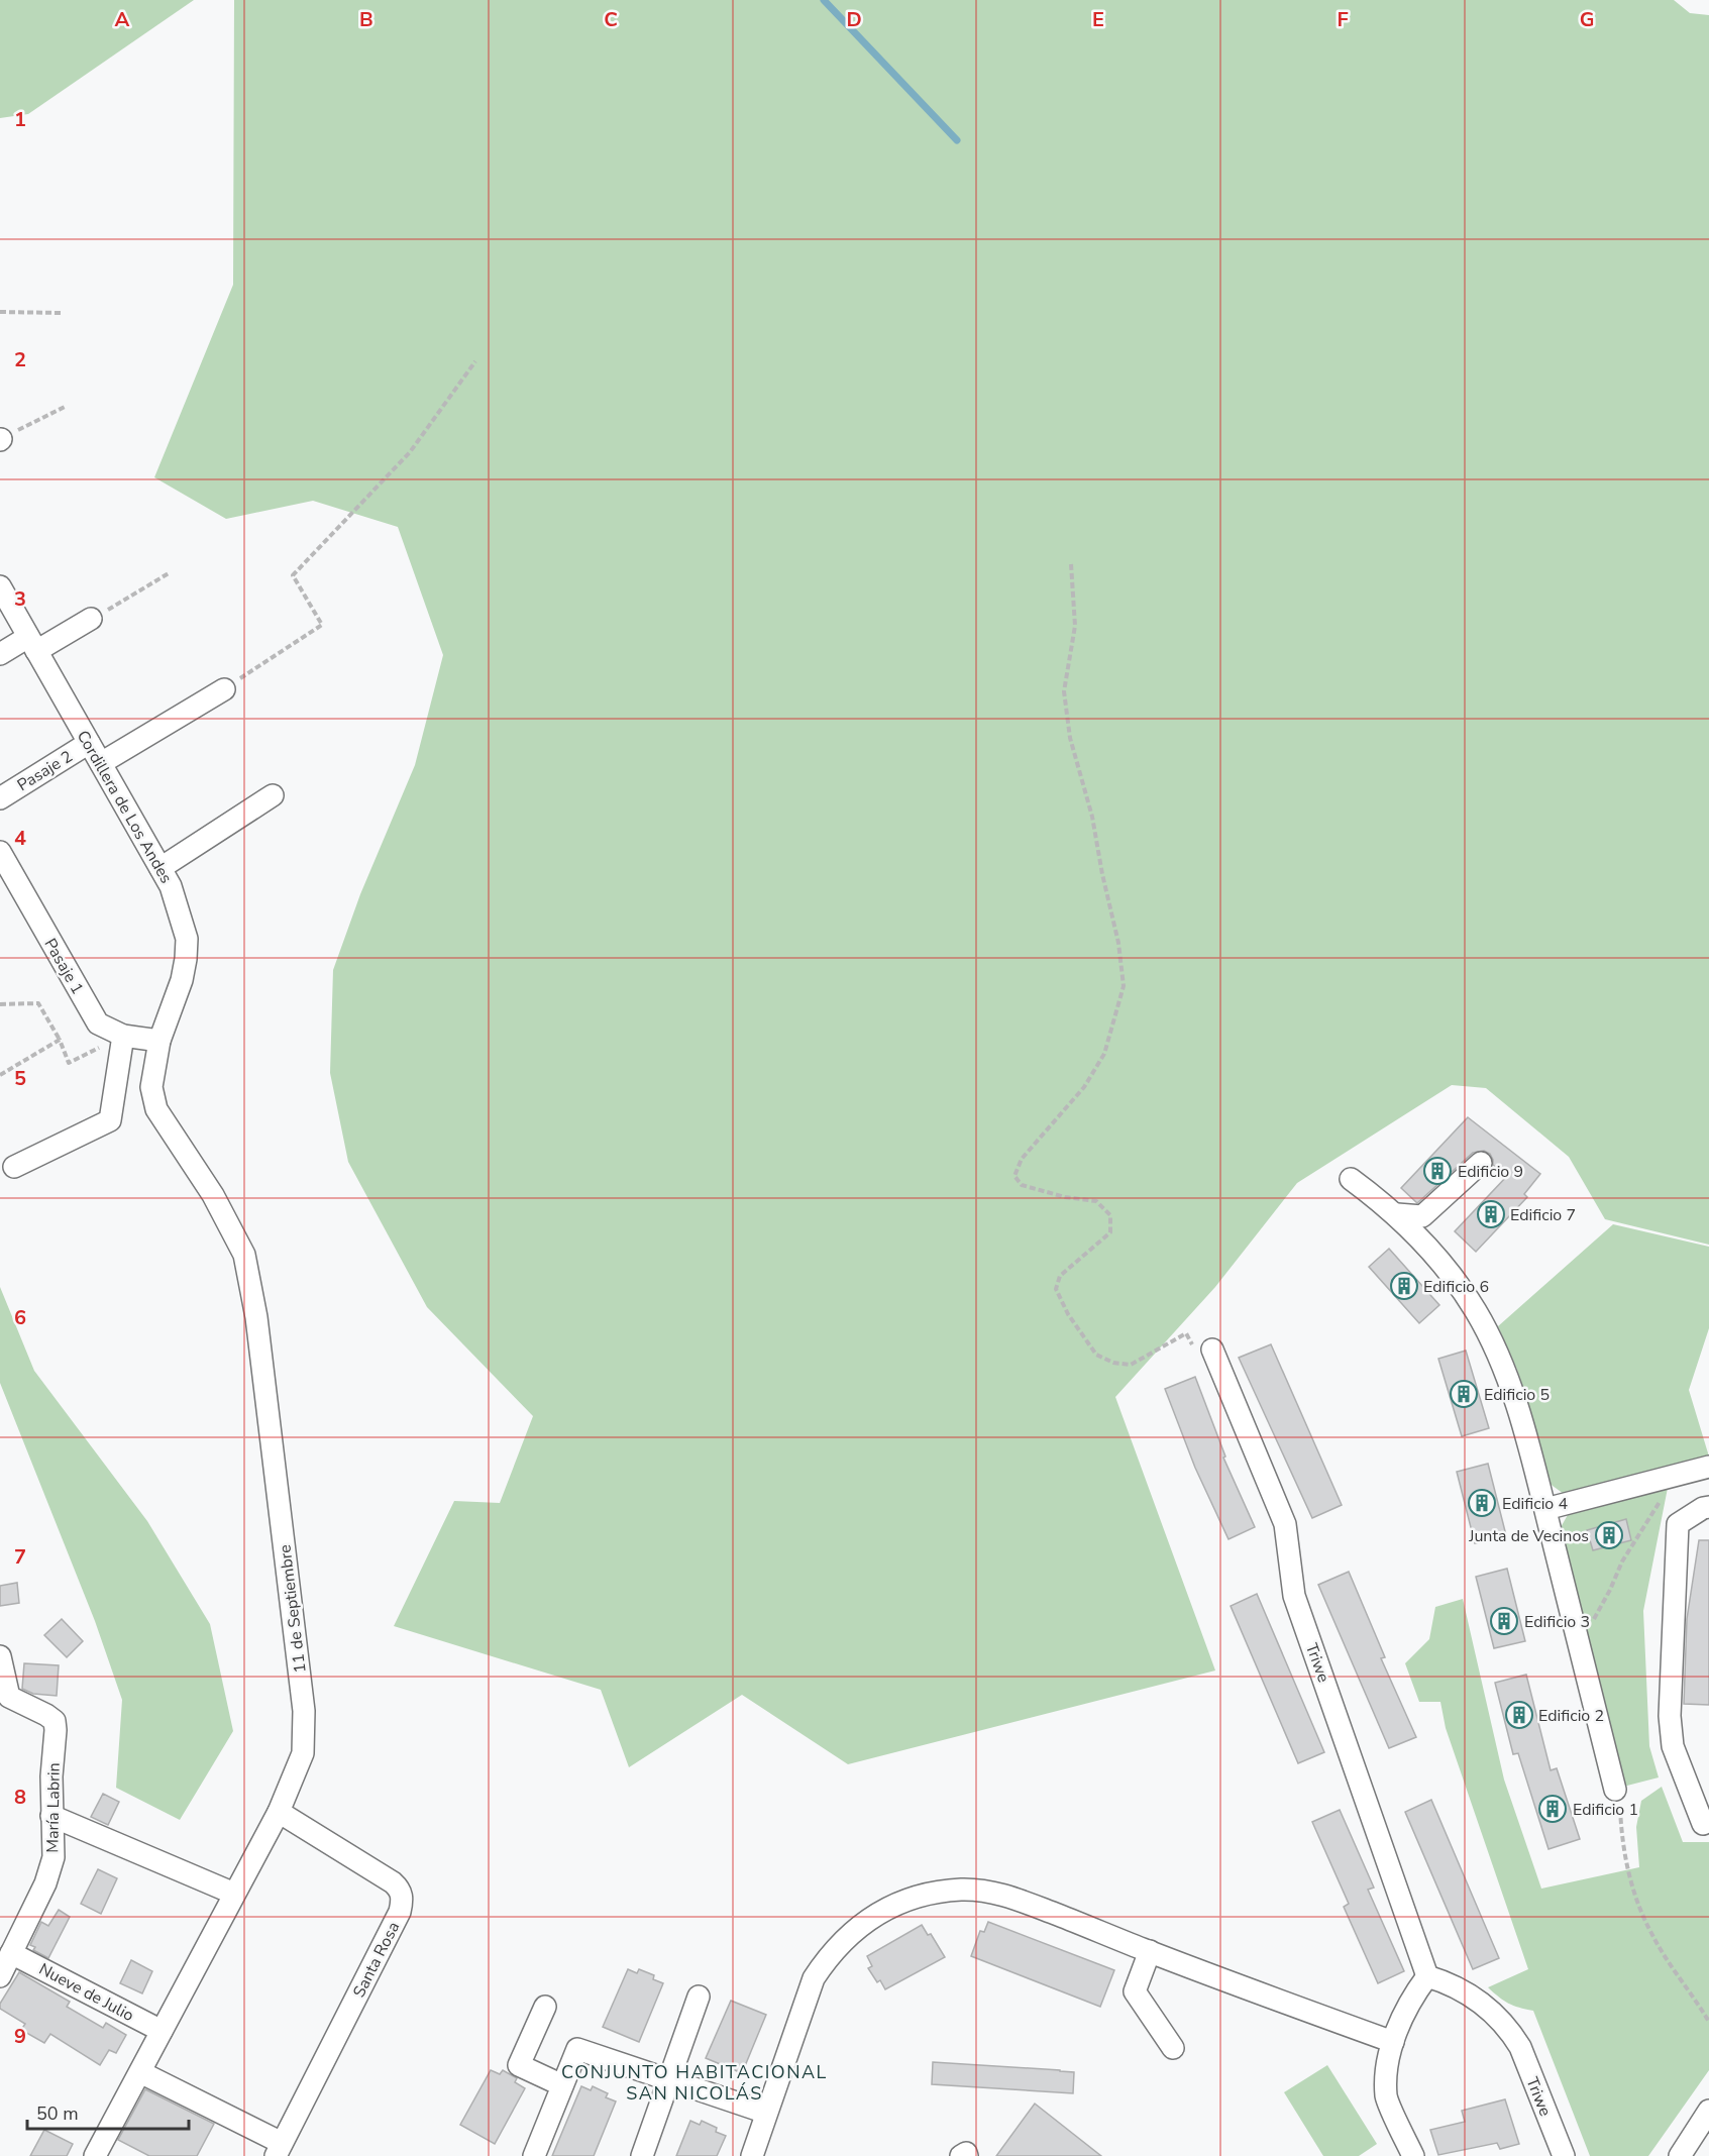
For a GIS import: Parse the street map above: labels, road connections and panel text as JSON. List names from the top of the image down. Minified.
{"streets":{"street":["Pasaje 2","Cordillera de Los Andes","Pasaje 1","11 de Septiembre","Triwe","María Labrin","Santa Rosa","Nueve de Julio"]},"crossings":[["Pasaje 2","Cordillera de Los Andes"],["Cordillera de Los Andes","Pasaje 1"],["Cordillera de Los Andes","11 de Septiembre"],["Pasaje 1","11 de Septiembre"],["11 de Septiembre","Santa Rosa"],["11 de Septiembre","Nueve de Julio"],["María Labrin","Nueve de Julio"]],"districts":["CONJUNTO HABITACIONAL SAN NICOLÁS"],"places":{"building":["Edificio 9","Edificio 7","Edificio 6","Edificio 5","Edificio 4","Junta de Vecinos","Edificio 3","Edificio 2","Edificio 1"]},"scale_bar":"50 m","grid":{"columns":["A","B","C","D","E","F","G"],"rows":["1","2","3","4","5","6","7","8","9"]}}
